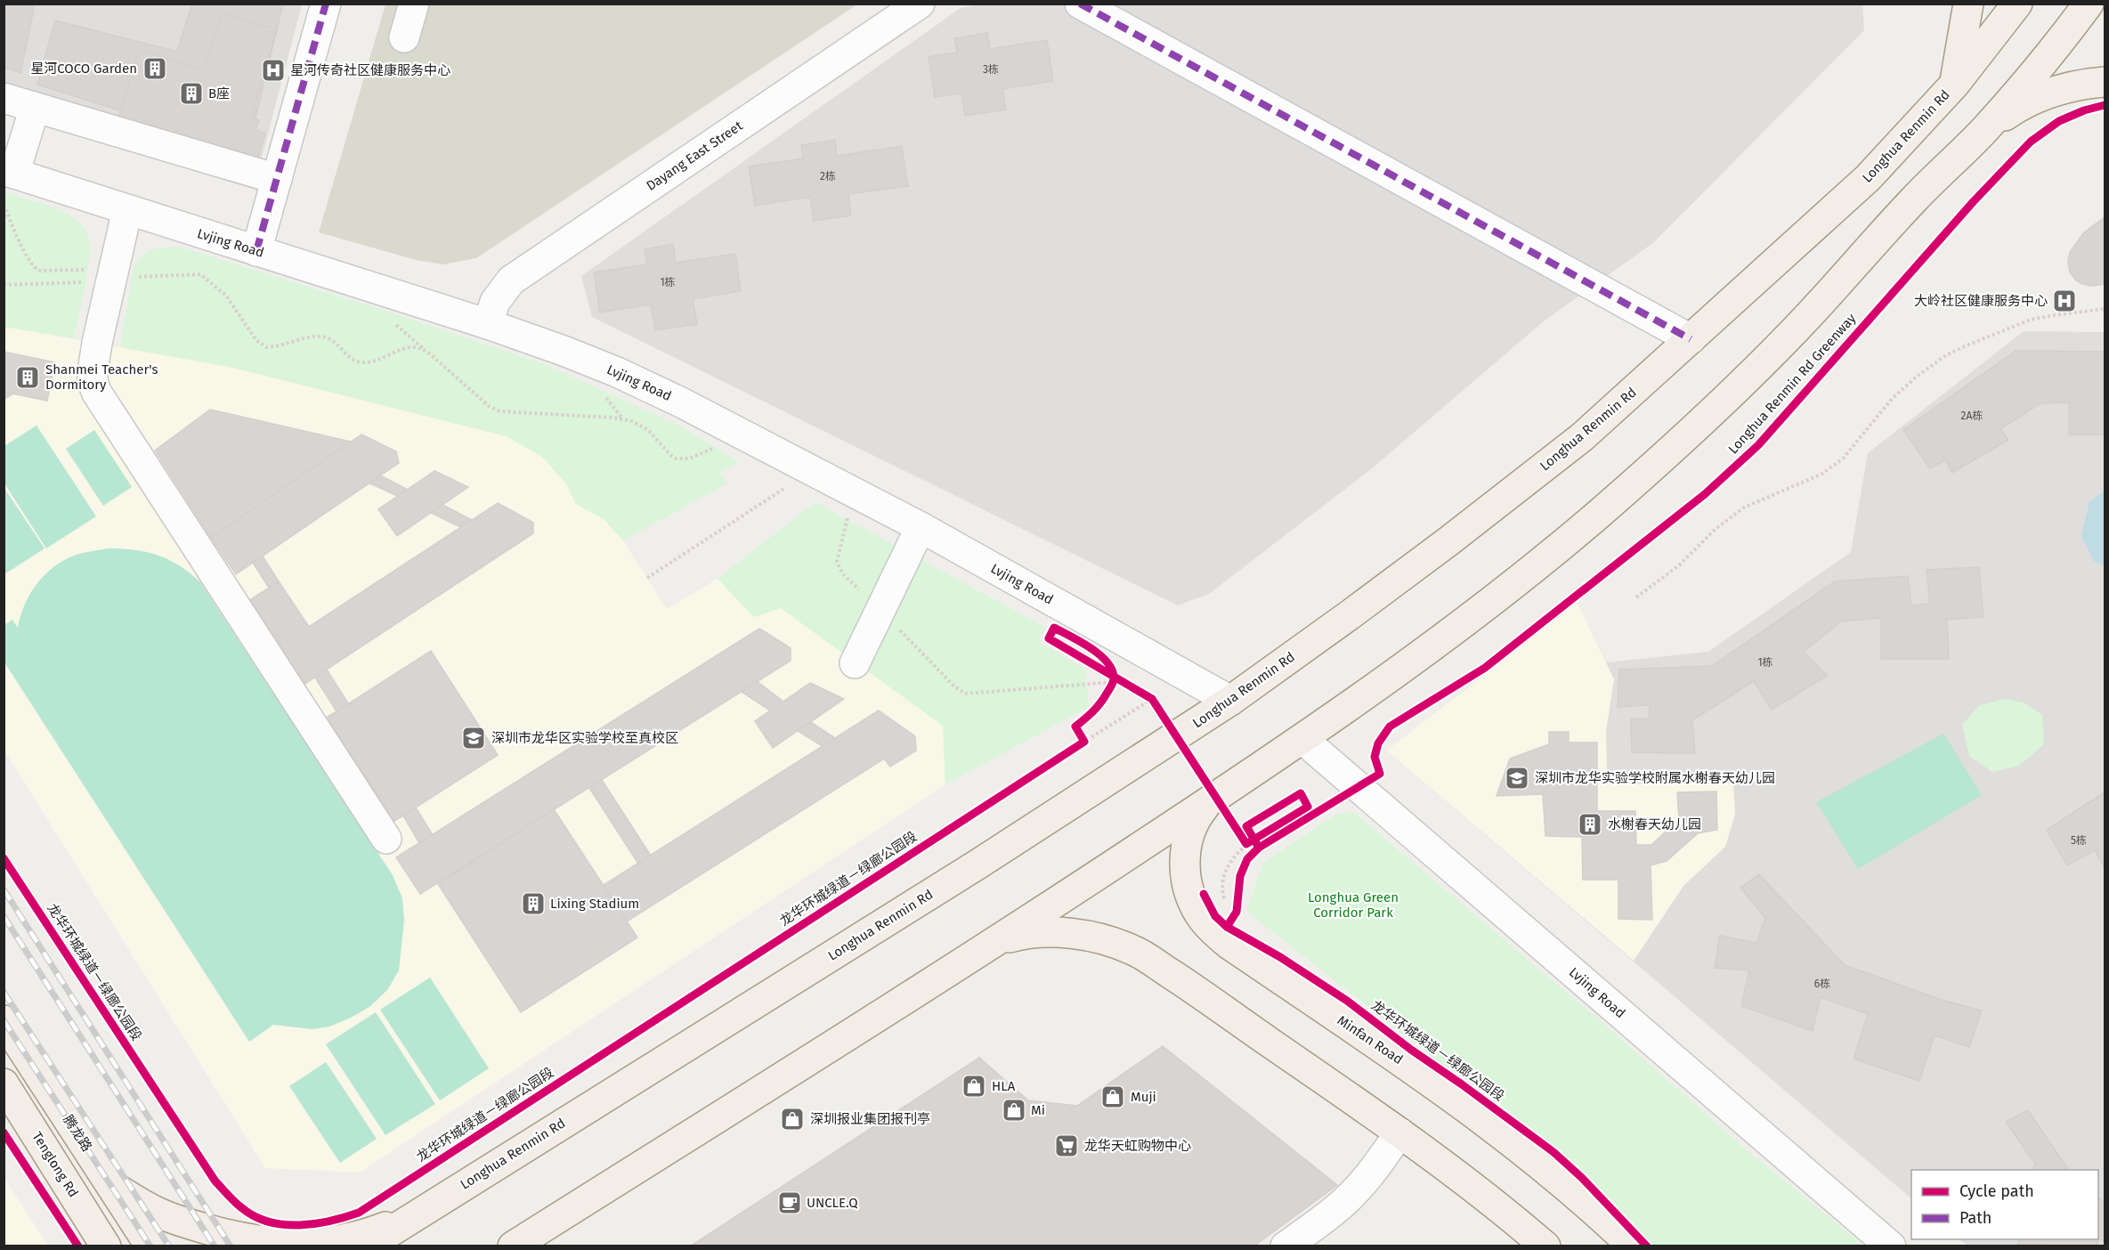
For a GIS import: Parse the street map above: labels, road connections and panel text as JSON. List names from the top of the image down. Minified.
{"streets":{"main road":["Longhua Renmin Rd","Minfan Road","腾龙路","Tenglong Rd"],"street":["Dayang East Street","Lvjing Road"],"cycle path":["Longhua Renmin Rd Greenway","龙华环城绿道－绿廊公园段"]},"crossings":[["Longhua Renmin Rd","Lvjing Road"],["Dayang East Street","Lvjing Road"]],"parks":["Longhua Green Corridor Park"],"places":{"building":["星河COCO Garden","B座","Shanmei Teacher's Dormitory","水榭春天幼儿园","Lixing Stadium"],"hospital":["星河传奇社区健康服务中心","大岭社区健康服务中心"],"school or university":["深圳市龙华区实验学校至真校区","深圳市龙华实验学校附属水榭春天幼儿园"],"shop":["HLA","Muji","Mi","深圳报业集团报刊亭"],"supermarket":["龙华天虹购物中心"],"cafe":["UNCLE.Q"]},"house_numbers":["3栋","2栋","1栋","2A栋","1栋","5栋","6栋"],"legend":["Cycle path","Path"]}
